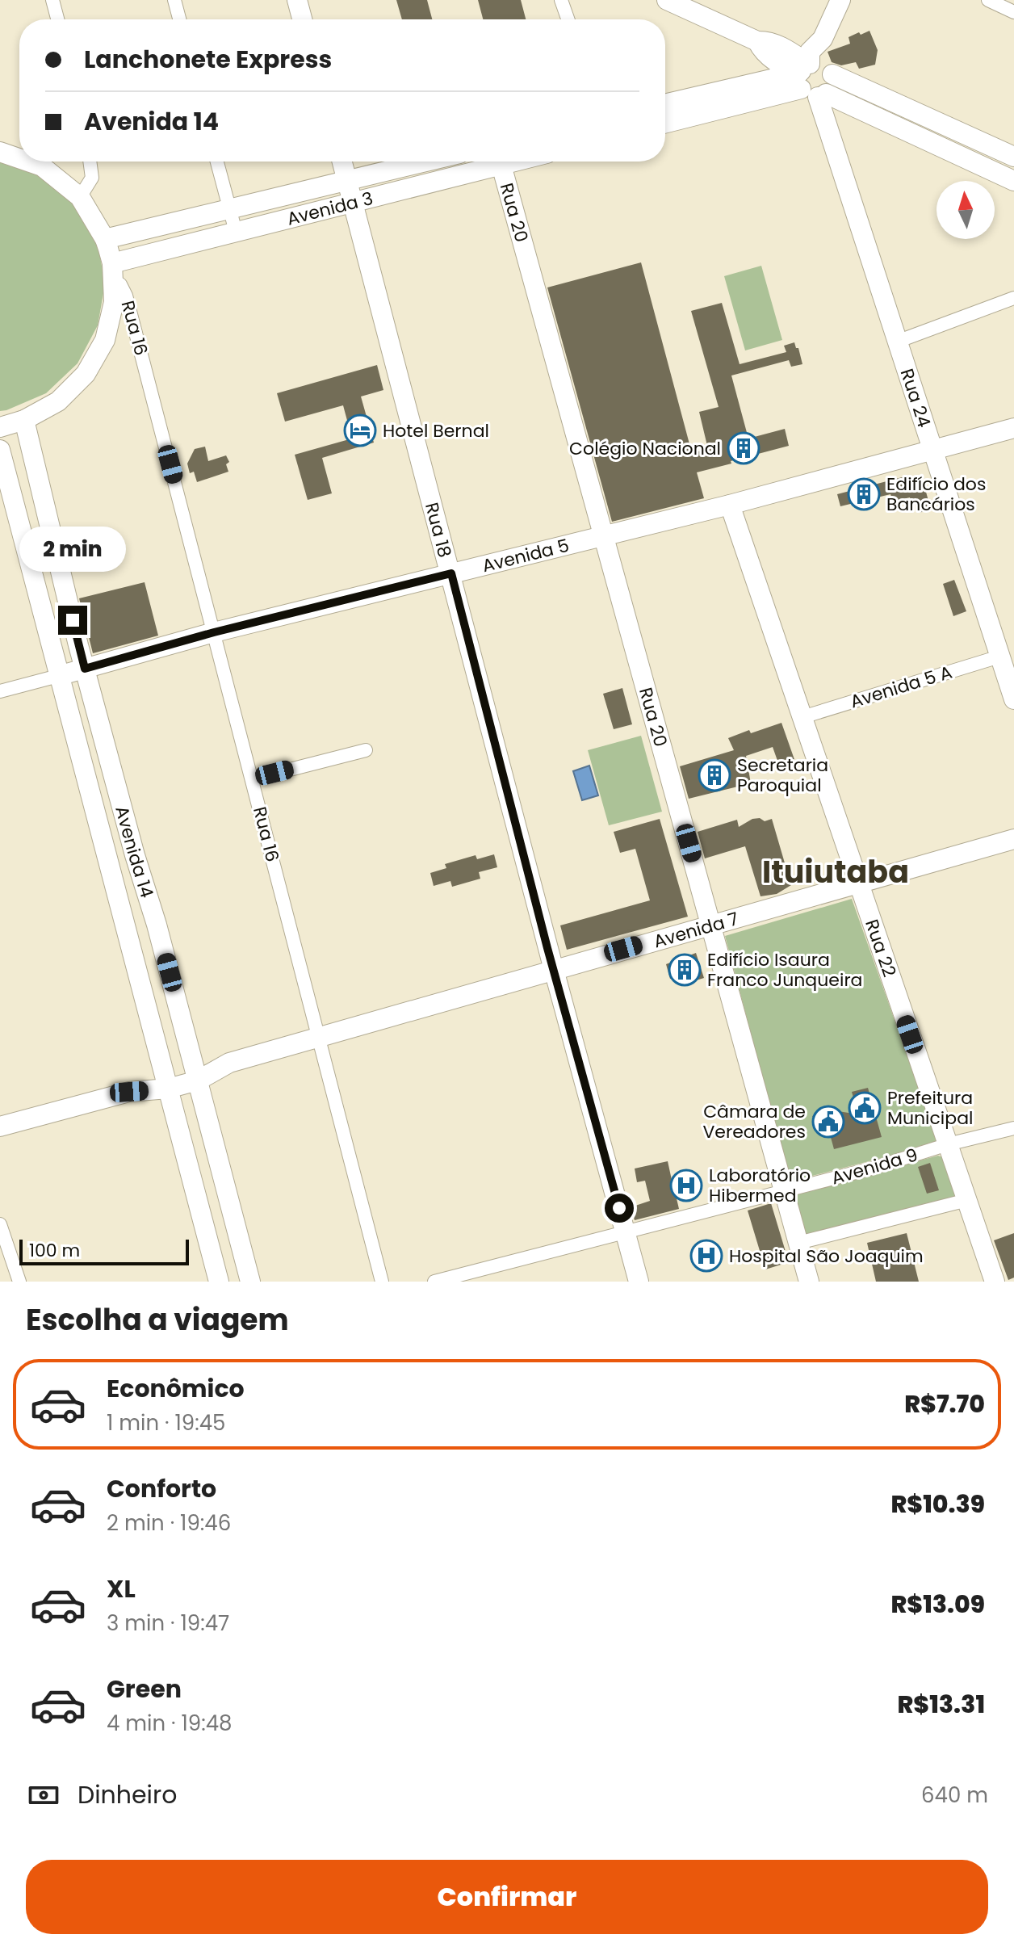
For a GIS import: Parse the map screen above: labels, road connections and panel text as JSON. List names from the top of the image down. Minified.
{"streets":{"street":["Avenida 3","Rua 20","Rua 16","Rua 24","Rua 18","Avenida 5","Avenida 5 A","Avenida 14","Avenida 7","Rua 22","Avenida 9"]},"crossings":[["Avenida 3","Rua 16"],["Avenida 3","Rua 18"],["Rua 20","Avenida 5"],["Rua 20","Avenida 7"],["Rua 20","Avenida 9"],["Rua 16","Avenida 5"],["Rua 16","Avenida 7"],["Rua 24","Avenida 5"],["Rua 24","Avenida 5 A"],["Rua 18","Avenida 5"],["Rua 18","Avenida 7"],["Rua 18","Avenida 9"],["Avenida 5","Avenida 14"],["Avenida 5","Rua 22"],["Avenida 5 A","Rua 22"],["Avenida 14","Avenida 7"],["Avenida 7","Rua 22"],["Rua 22","Avenida 9"]],"districts":["Ituiutaba"],"places":{"hotel":["Hotel Bernal"],"building":["Colégio Nacional","Edifício dos Bancários","Secretaria Paroquial","Edifício Isaura Franco Junqueira"],"public building":["Prefeitura Municipal","Câmara de Vereadores"],"hospital":["Laboratório Hibermed","Hospital São Joaquim"]},"scale_bar":"100 m","north":"top","page":{"banner":["Lanchonete Express","Avenida 14"],"bubble":"2 min","scale":"100 m","heading":"Escolha a viagem","list":[{"name":"Econômico","note":"1 min · 19:45","value":"R$7.70"},{"name":"Conforto","note":"2 min · 19:46","value":"R$10.39"},{"name":"XL","note":"3 min · 19:47","value":"R$13.09"},{"name":"Green","note":"4 min · 19:48","value":"R$13.31"}],"pay":["Dinheiro","640 m"],"buttons":"Confirmar"}}
